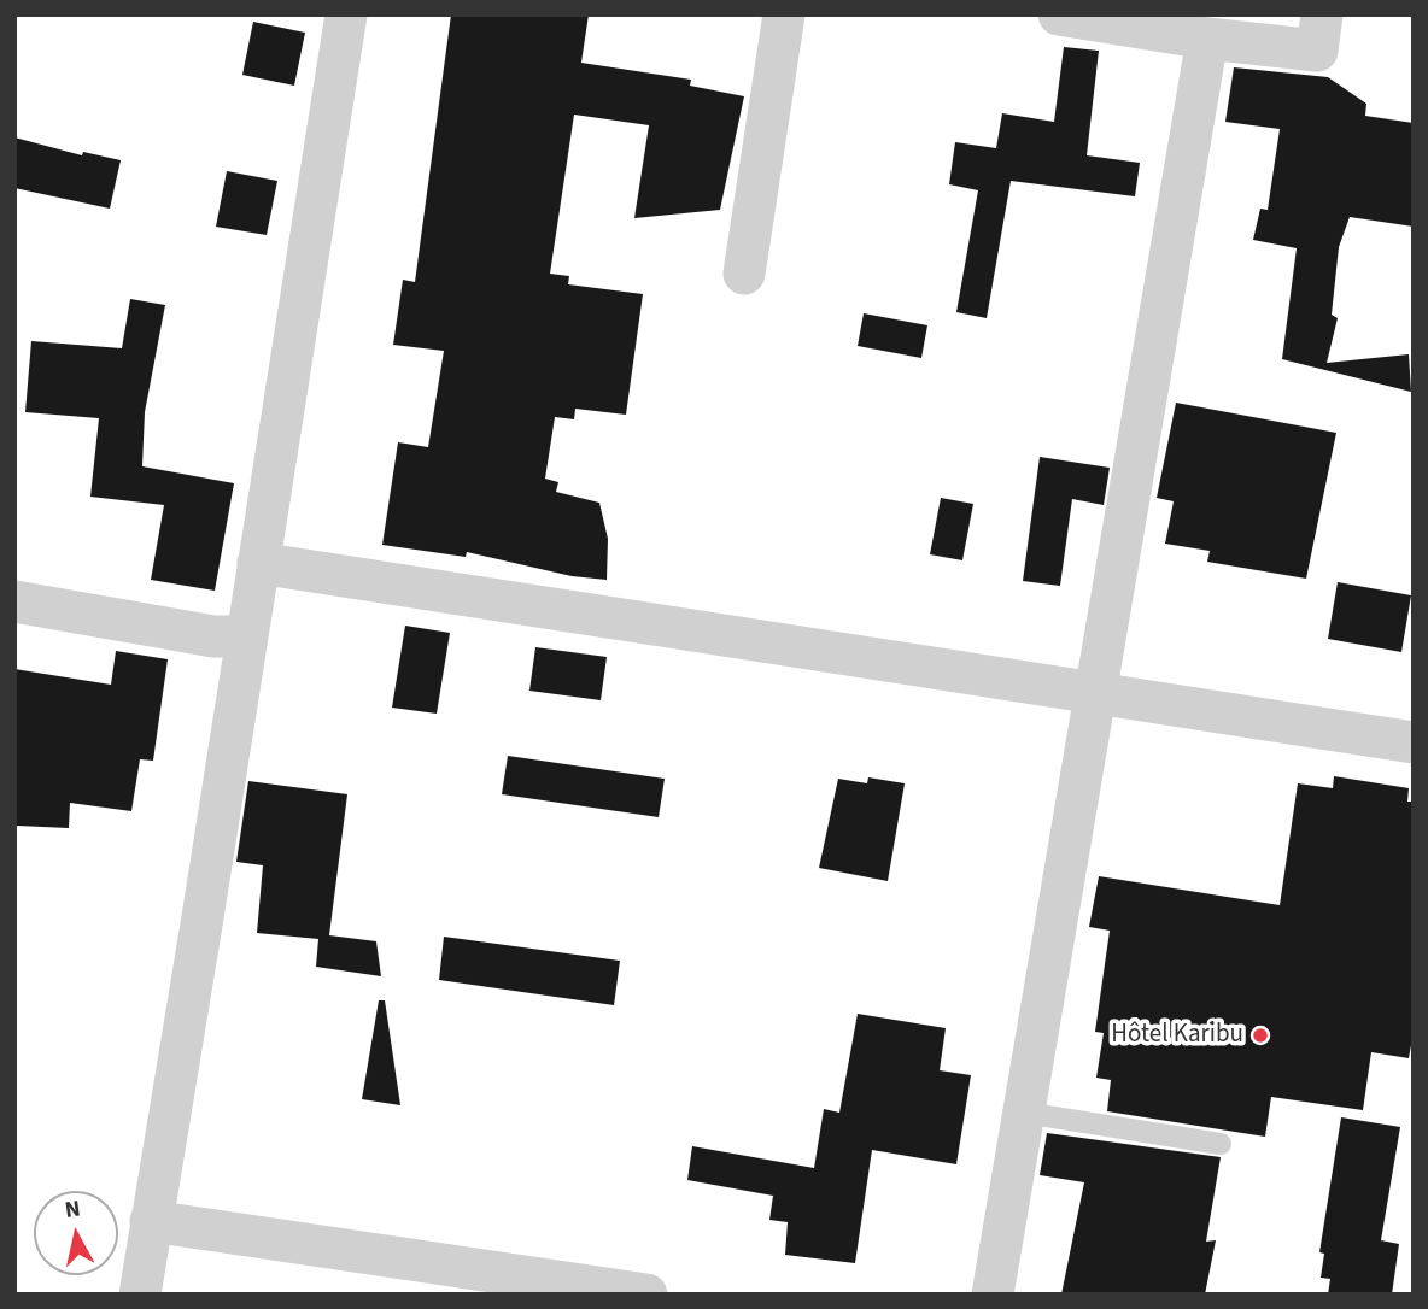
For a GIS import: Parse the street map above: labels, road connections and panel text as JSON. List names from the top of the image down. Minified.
{"places":["Hôtel Karibu"],"north":"top"}
